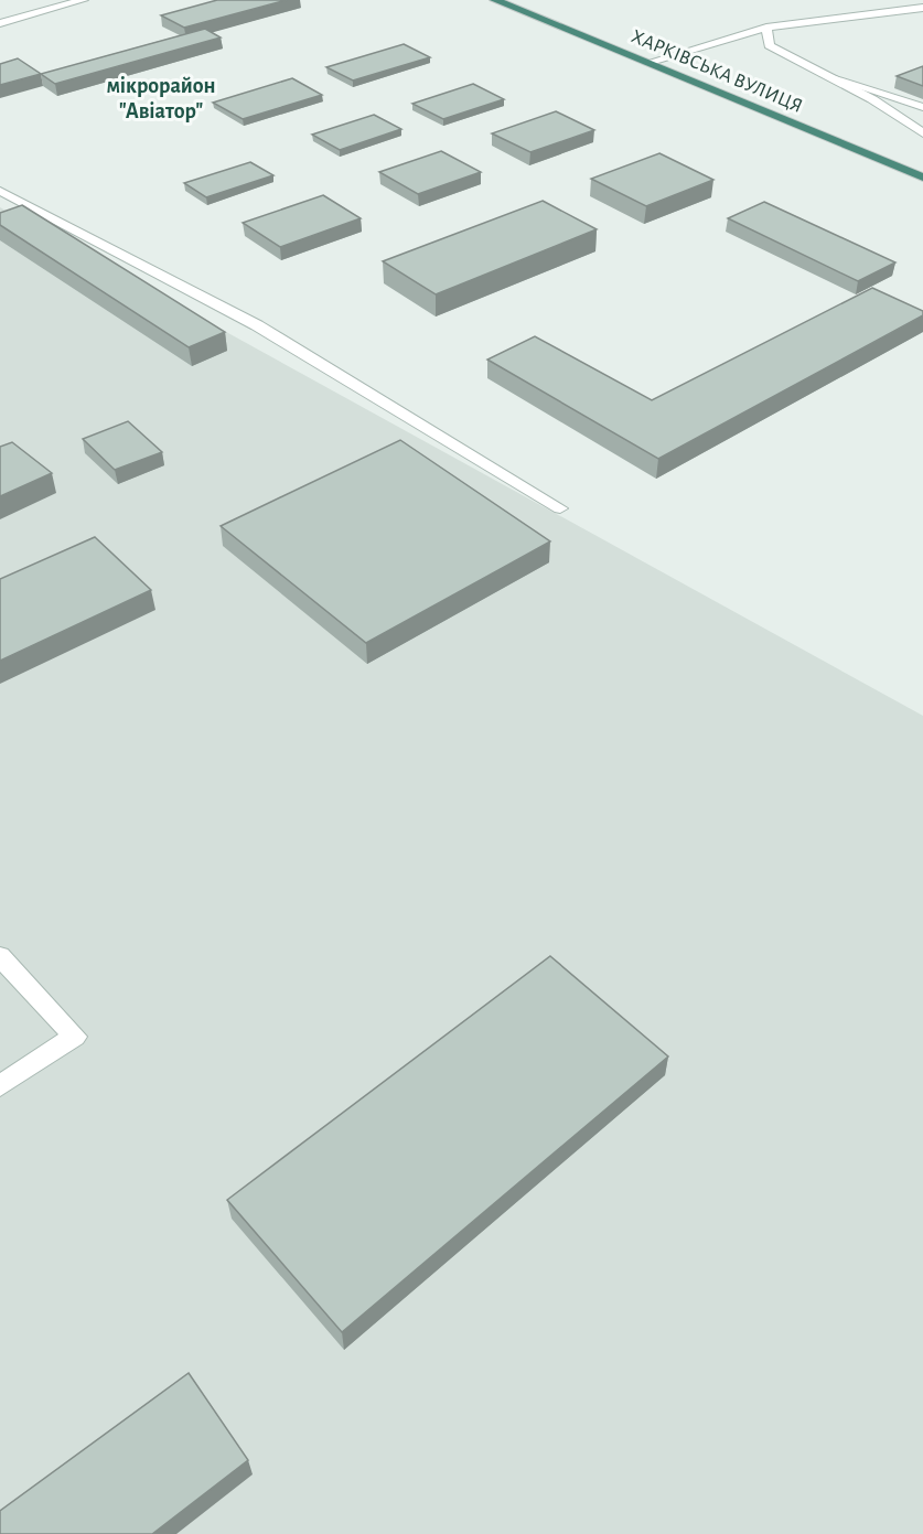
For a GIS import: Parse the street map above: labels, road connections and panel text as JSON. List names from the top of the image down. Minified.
{"streets":{"highway":["ХАРКІВСЬКА ВУЛИЦЯ"]},"districts":["мікрорайон \"Авіатор\""]}
